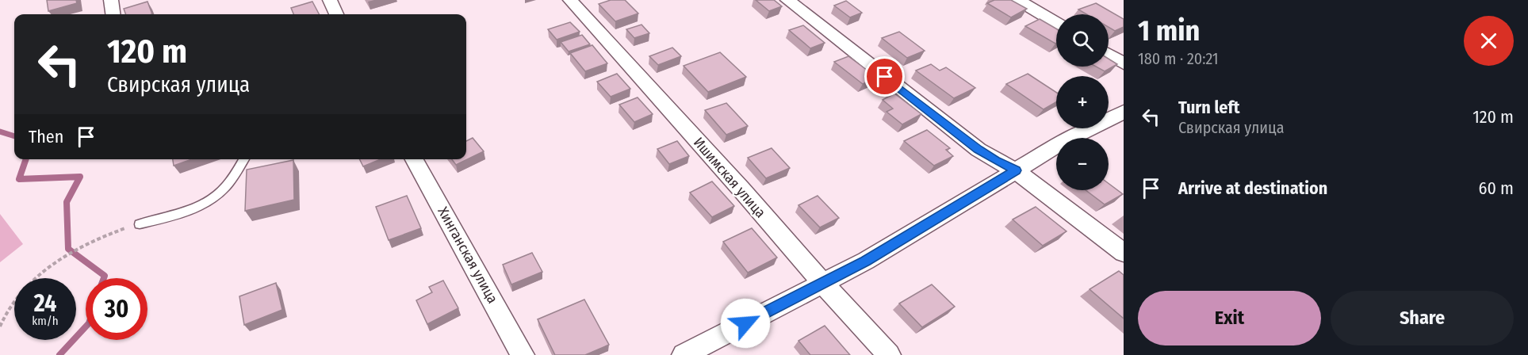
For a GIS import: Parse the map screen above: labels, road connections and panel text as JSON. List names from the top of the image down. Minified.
{"streets":{"street":["Ишимская улица","Хинганская улица"]},"page":{"heading":["1 min","180 m · 20:21"],"map_buttons":["+","−"],"turn":["120 m","Свирская улица"],"list":[{"name":"Turn left","note":"Свирская улица","value":"120 m"},{"name":"Arrive at destination","value":"60 m"}],"then":"Then","speed":"24 km/h","limit":"30","buttons":["Exit","Share"]}}
